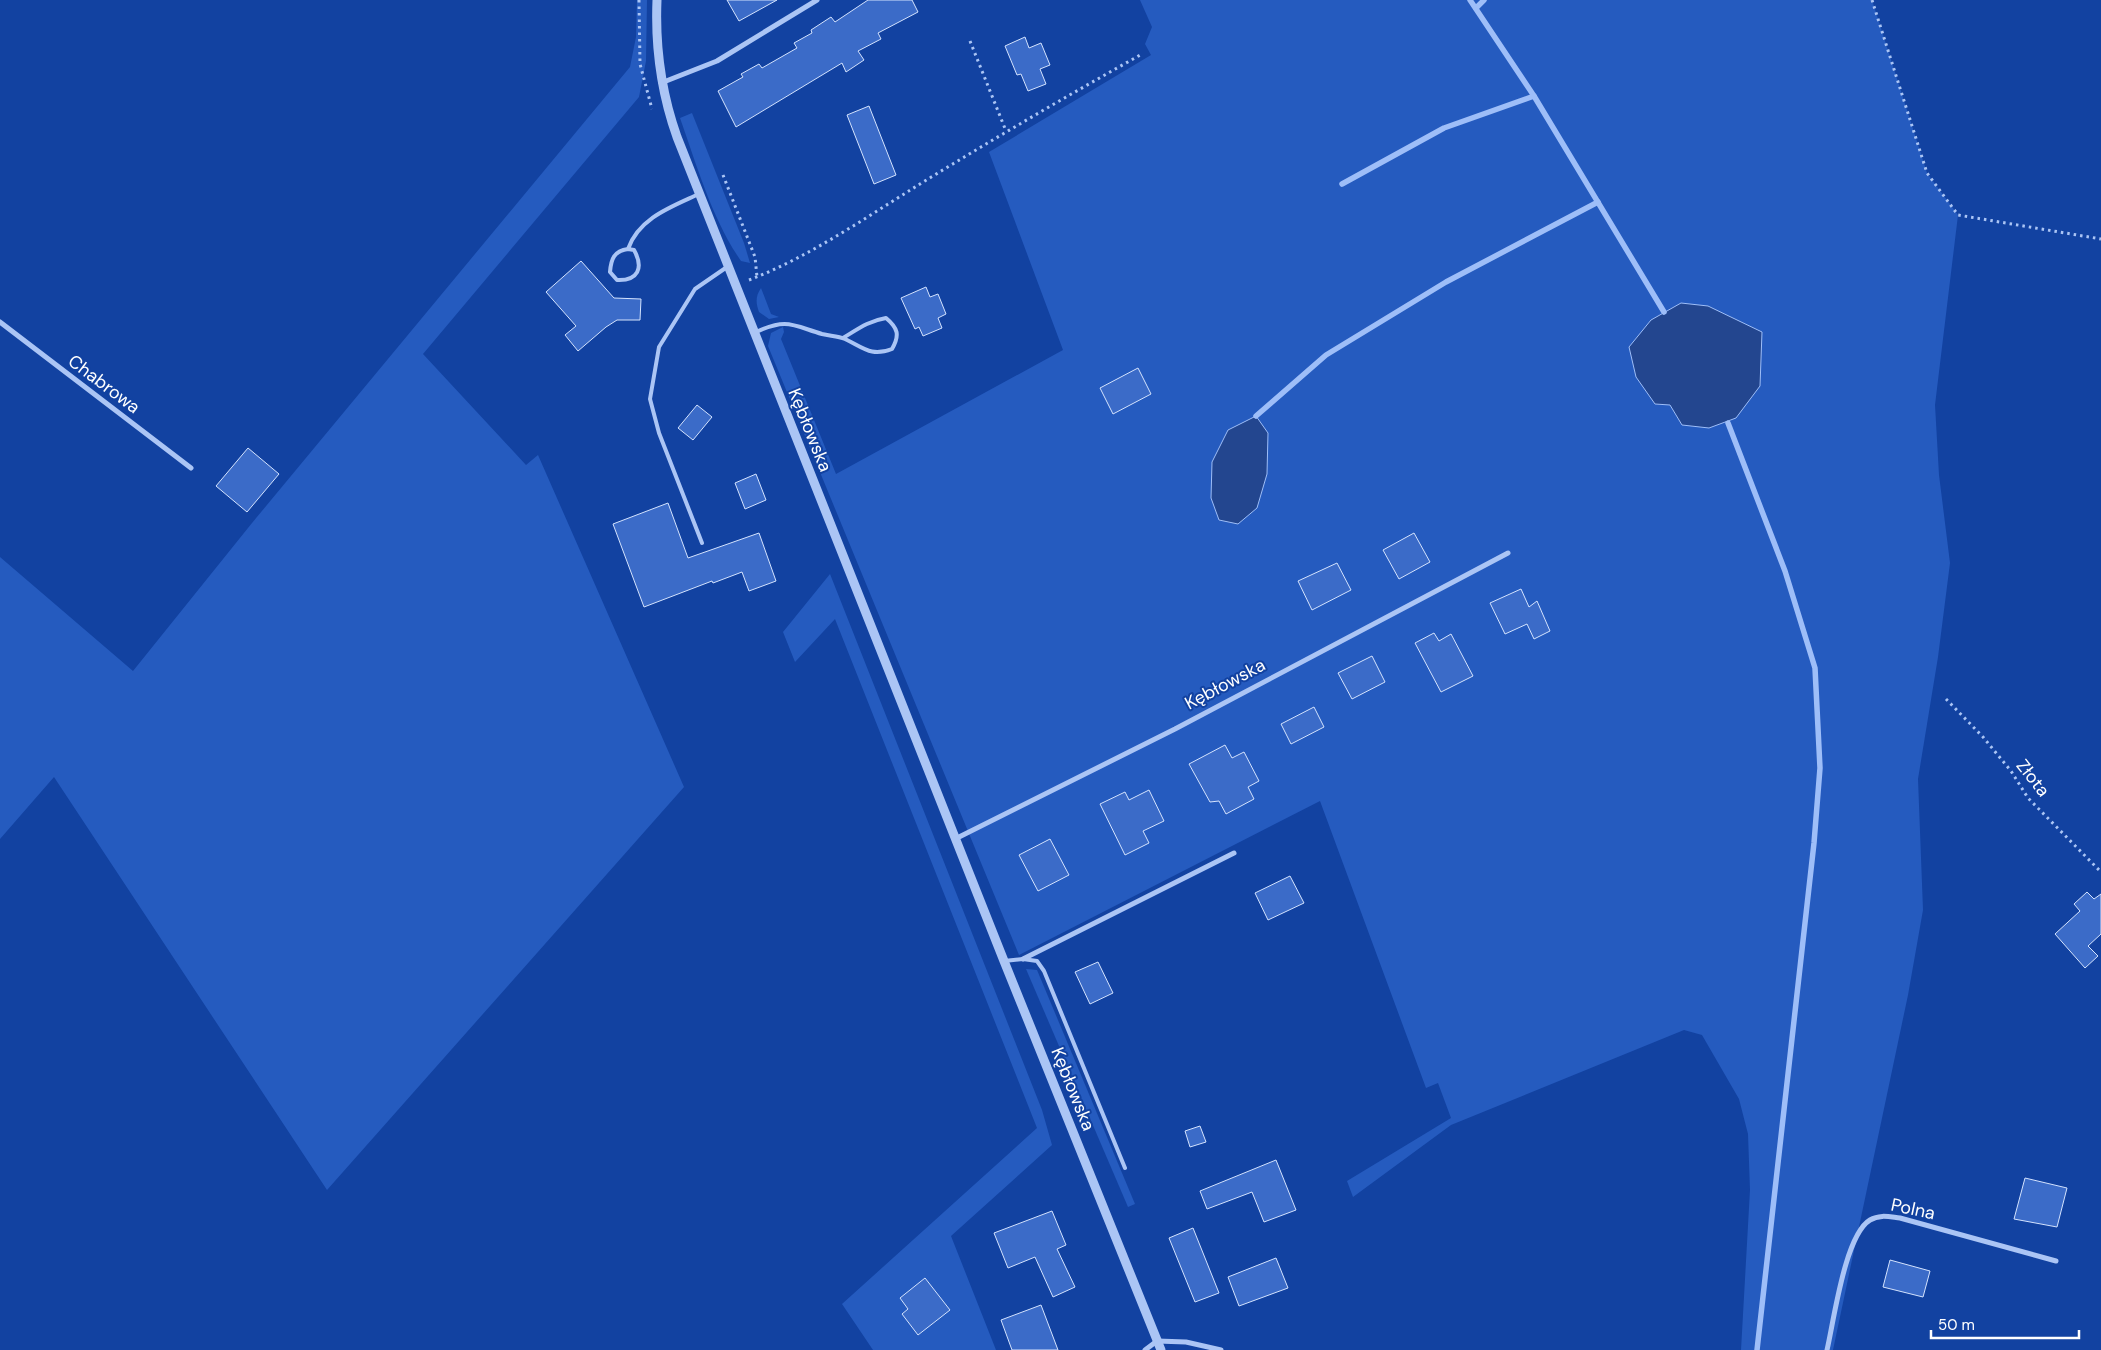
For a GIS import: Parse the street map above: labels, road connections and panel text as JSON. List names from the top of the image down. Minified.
{"streets":{"street":["Chabrowa","Kębłowska","Polna"],"path":["Złota"]},"scale_bar":"50 m"}
